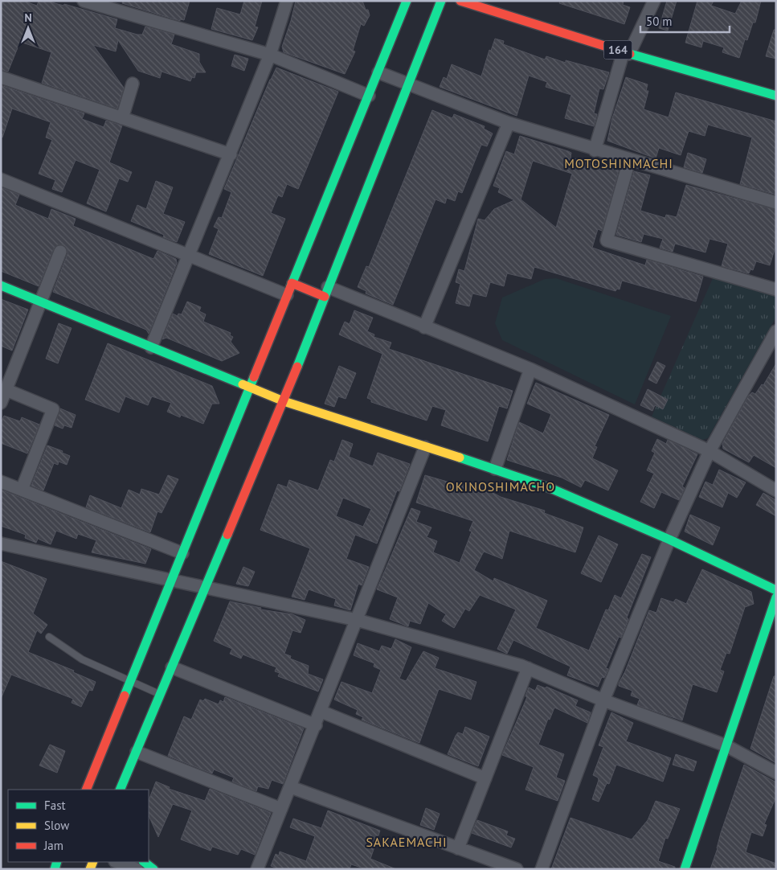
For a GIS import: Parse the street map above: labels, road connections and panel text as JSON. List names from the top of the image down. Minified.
{"streets":{"main road":["164"]},"districts":["MOTOSHINMACHI","OKINOSHIMACHO","SAKAEMACHI"],"legend":["Fast","Slow","Jam"],"scale_bar":"50 m","north":"top"}
